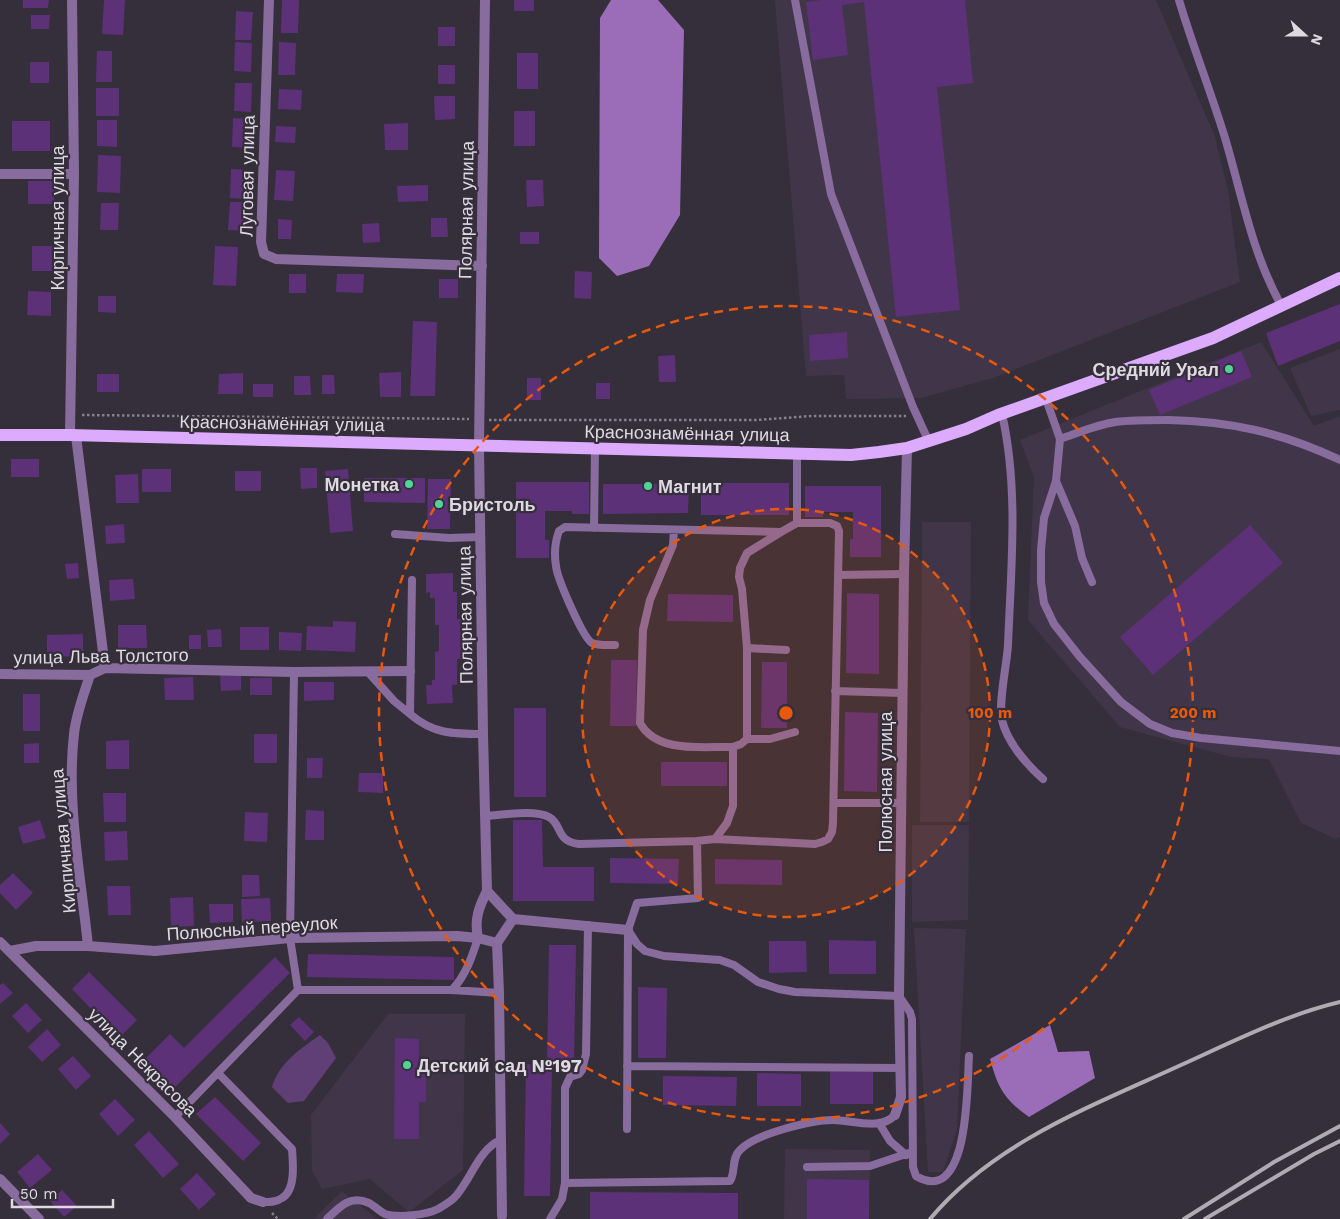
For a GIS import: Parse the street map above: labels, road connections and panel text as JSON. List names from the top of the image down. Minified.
{"streets":{"main road":["Краснознамённая улица"],"street":["Луговая улица","Полярная улица","Кирпичная улица","улица Льва Толстого","Полюсная улица","Полюсный переулок","улица Некрасова"]},"crossings":[["Луговая улица","Полярная улица"],["Полярная улица","Краснознамённая улица"],["Кирпичная улица","Краснознамённая улица"],["Кирпичная улица","улица Льва Толстого"],["Кирпичная улица","Полюсный переулок"],["Краснознамённая улица","Полюсная улица"],["Полюсный переулок","улица Некрасова"]],"places":["Средний Урал","Монетка","Магнит","Бристоль","Детский сад №197"],"scale_bar":"50 m","north":"right","rings":["100 m","200 m"]}
